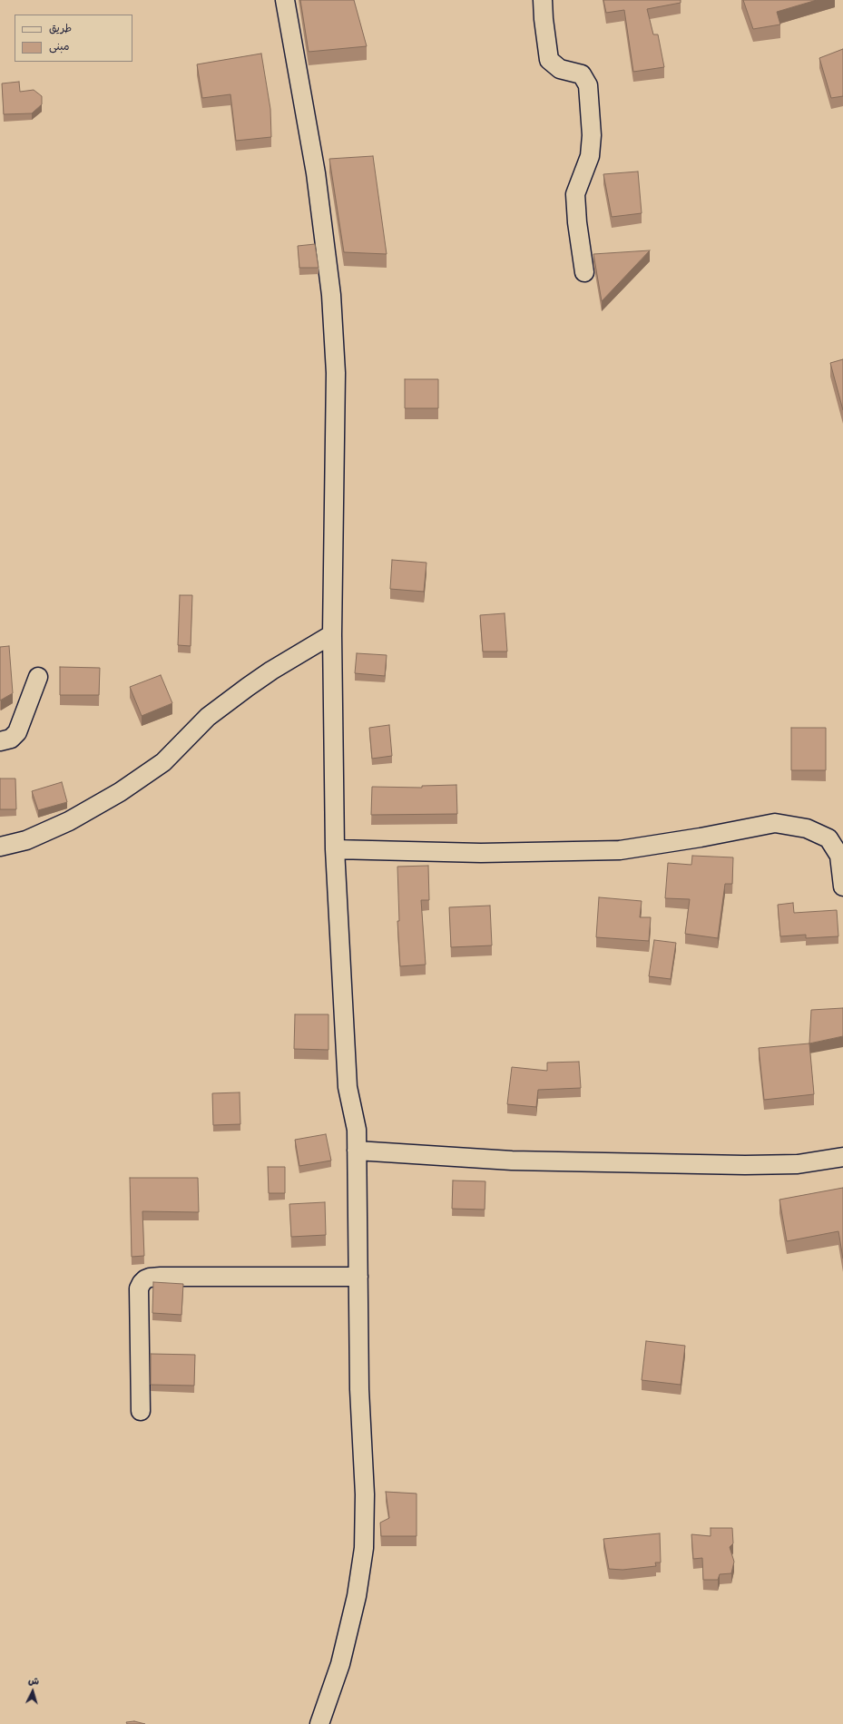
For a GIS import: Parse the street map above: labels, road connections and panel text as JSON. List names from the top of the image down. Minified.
{"legend":["طريق","مبنى"],"north":"top"}
